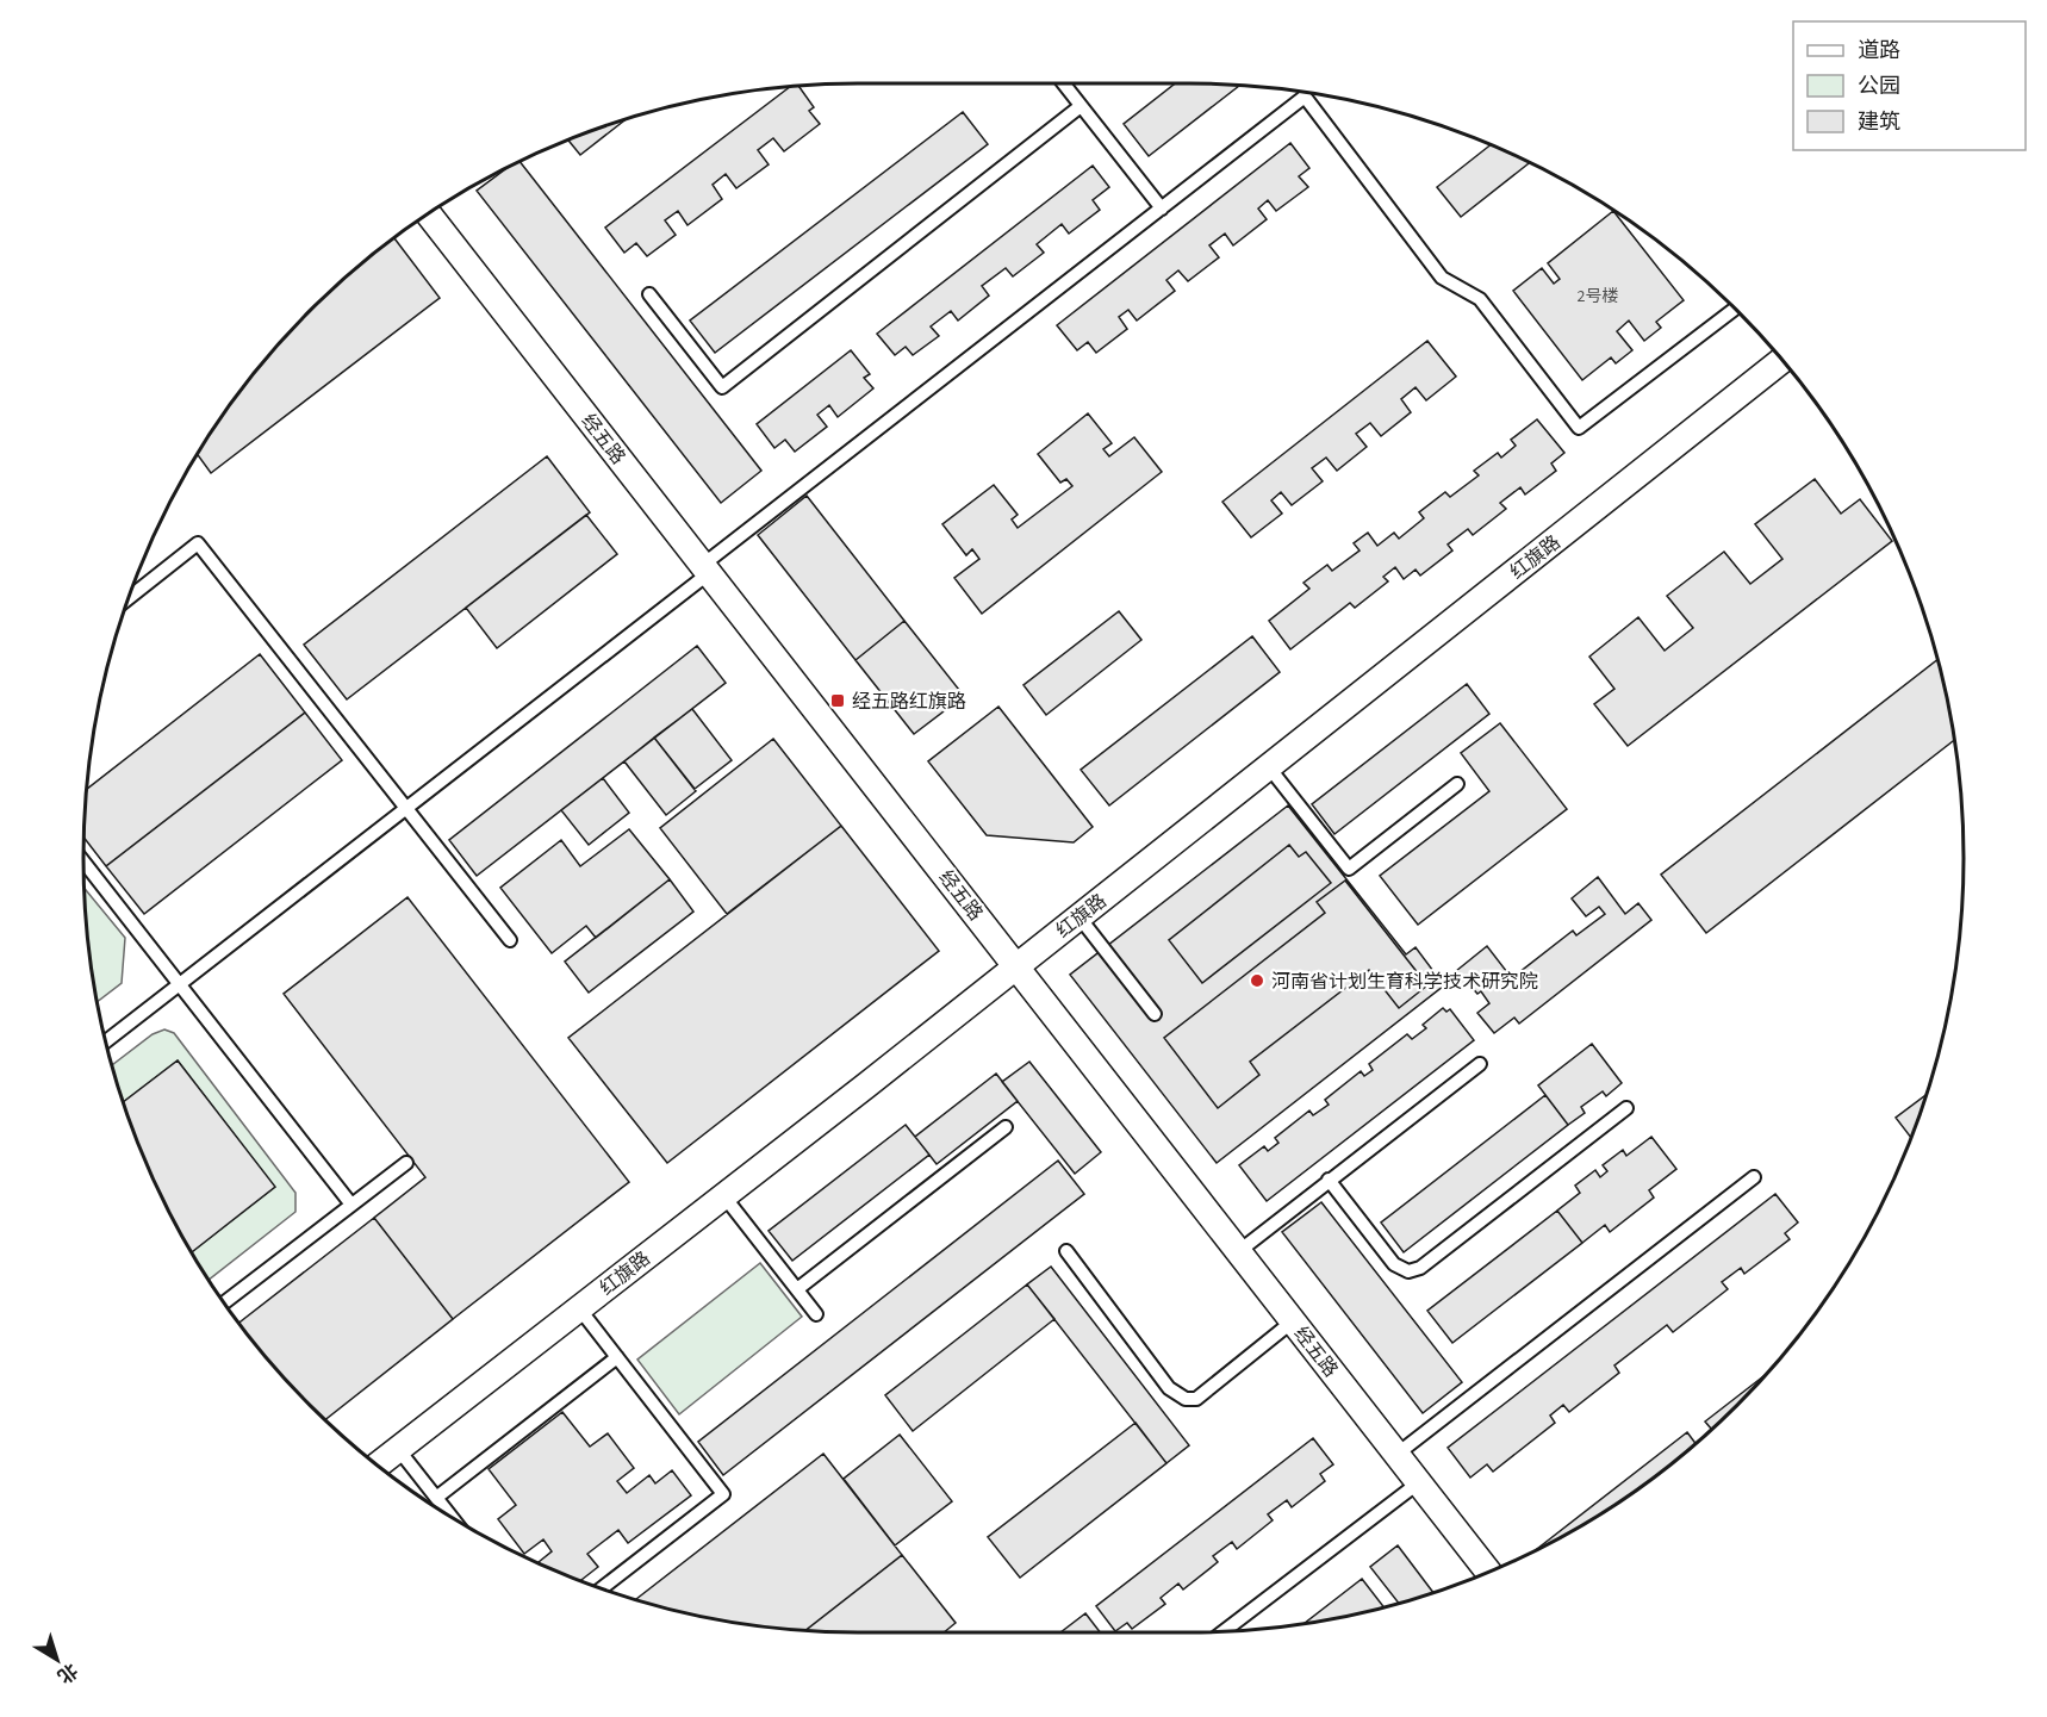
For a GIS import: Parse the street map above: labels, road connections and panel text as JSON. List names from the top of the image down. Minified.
{"streets":{"street":["经五路","红旗路"]},"crossings":[["经五路","红旗路"]],"places":{"transit":["经五路红旗路"],"other":["河南省计划生育科学技术研究院"]},"house_numbers":["2号楼"],"legend":["道路","公园","建筑"],"north":"bottom right"}
